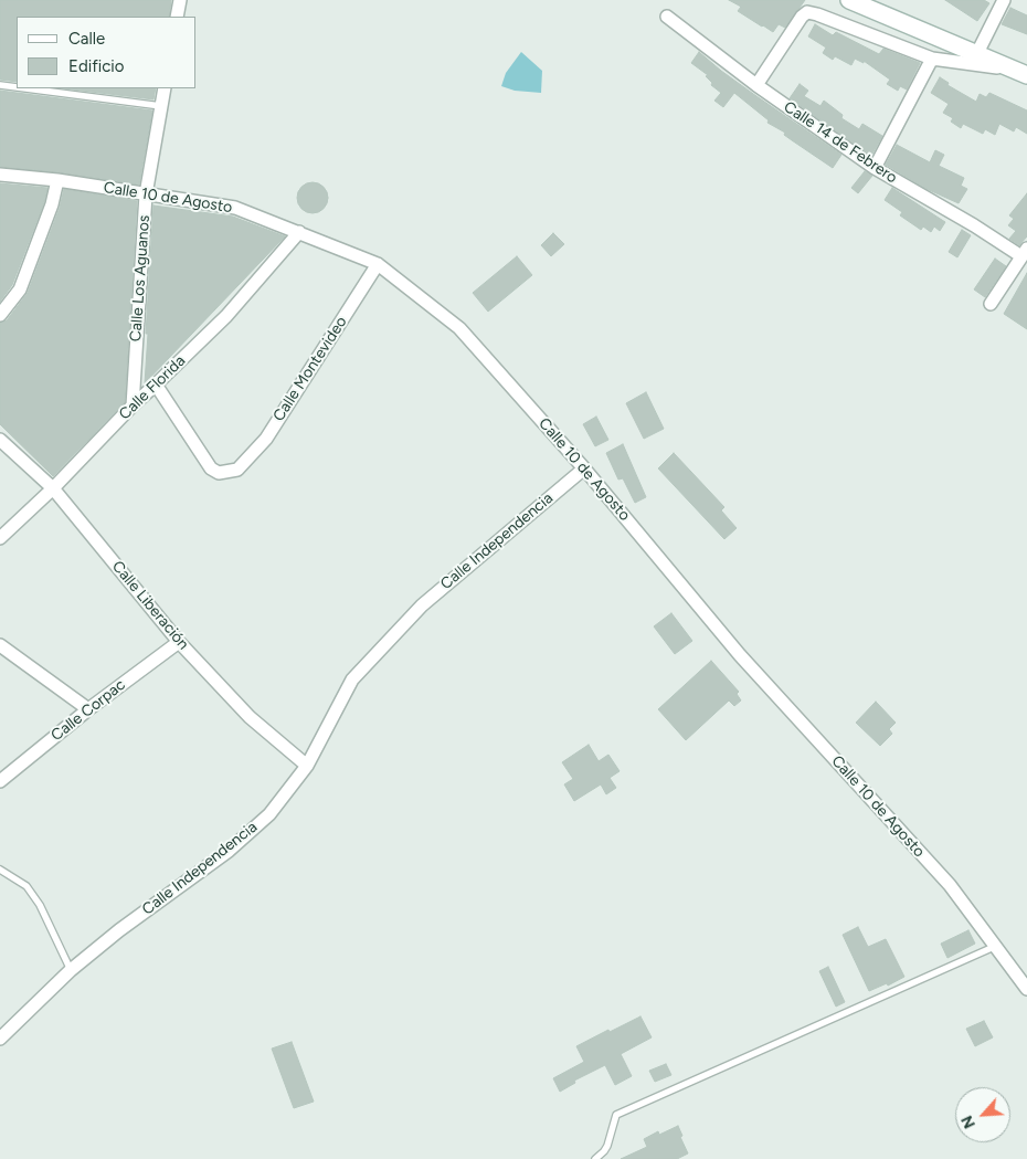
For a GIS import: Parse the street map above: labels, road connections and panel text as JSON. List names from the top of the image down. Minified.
{"streets":{"street":["Calle 14 de Febrero","Calle 10 de Agosto","Calle Los Aguanos","Calle Montevideo","Calle Florida","Calle Independencia","Calle Liberación","Calle Corpac"]},"crossings":[["Calle 10 de Agosto","Calle Los Aguanos"],["Calle 10 de Agosto","Calle Montevideo"],["Calle 10 de Agosto","Calle Florida"],["Calle 10 de Agosto","Calle Independencia"],["Calle Los Aguanos","Calle Florida"],["Calle Montevideo","Calle Florida"],["Calle Florida","Calle Liberación"],["Calle Independencia","Calle Liberación"],["Calle Liberación","Calle Corpac"]],"legend":["Calle","Edificio"],"north":"bottom left"}
